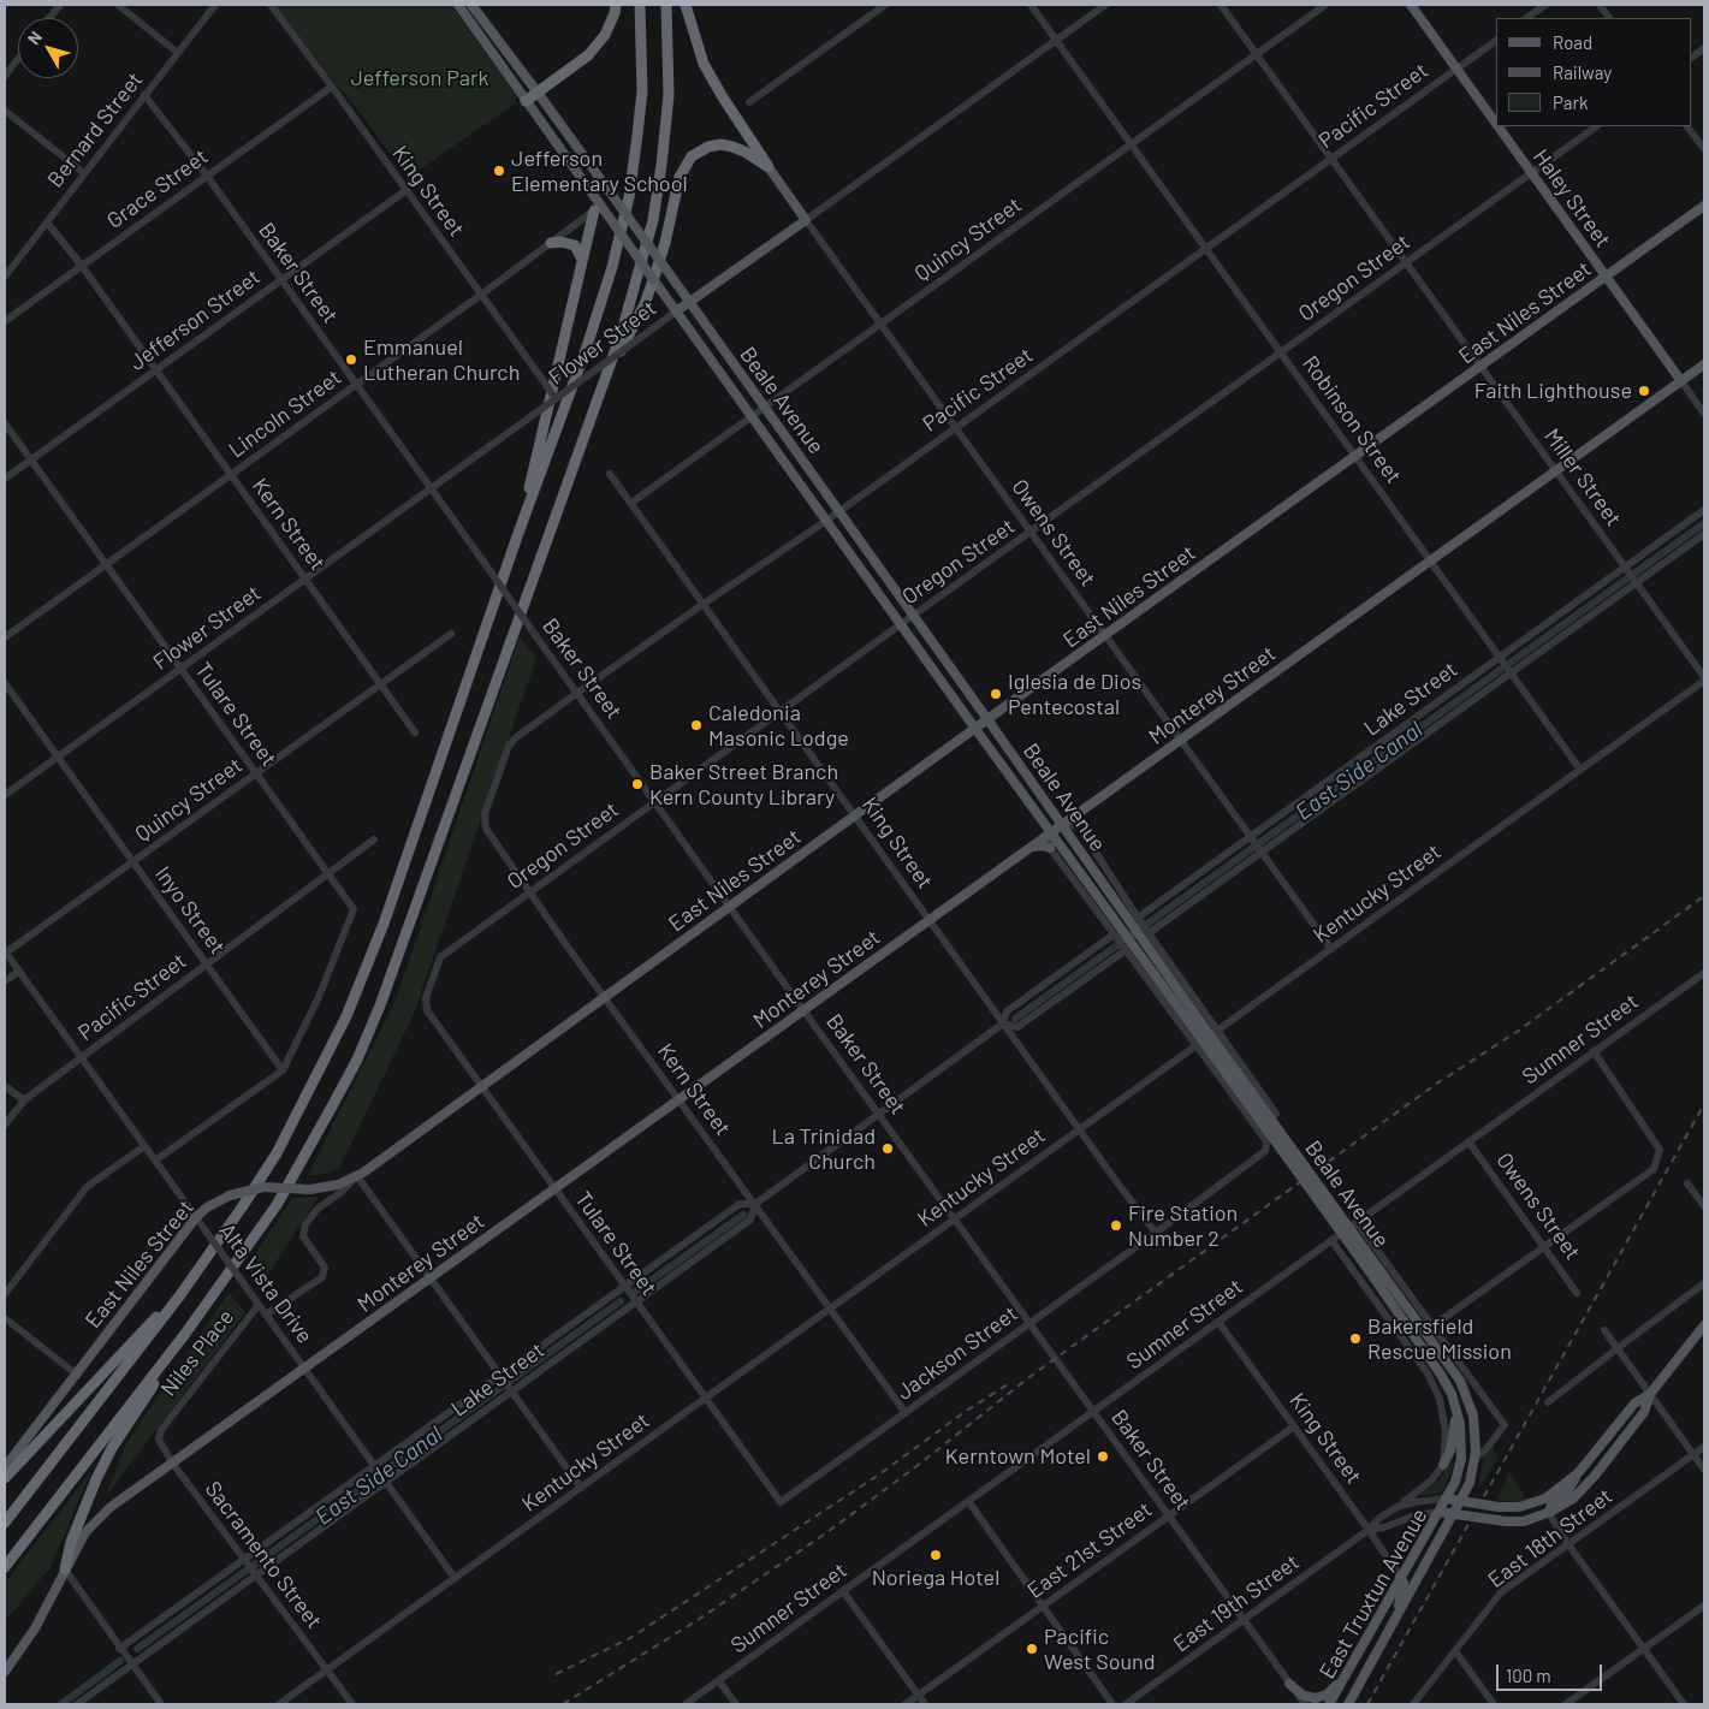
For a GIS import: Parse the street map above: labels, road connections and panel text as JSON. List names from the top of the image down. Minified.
{"streets":{"main road":["Haley Street","East Niles Street","Flower Street","Beale Avenue","Lincoln Street","Owens Street","Monterey Street","East Truxtun Avenue"],"street":["Pacific Street","Bernard Street","Grace Street","King Street","Quincy Street","Baker Street","Oregon Street","Jefferson Street","Robinson Street","Miller Street","Kern Street","Lake Street","Tulare Street","Kentucky Street","Inyo Street","Sumner Street","Alta Vista Drive","Niles Place","Jackson Street","East 18th Street","East 21st Street","Sacramento Street","East 19th Street"]},"crossings":[["Pacific Street","King Street"],["Pacific Street","Haley Street"],["Pacific Street","Baker Street"],["Pacific Street","Beale Avenue"],["Pacific Street","Robinson Street"],["Pacific Street","Miller Street"],["Pacific Street","Kern Street"],["Pacific Street","Owens Street"],["Pacific Street","Tulare Street"],["Pacific Street","Inyo Street"],["Pacific Street","Alta Vista Drive"],["Bernard Street","Baker Street"],["Bernard Street","Kern Street"],["Grace Street","King Street"],["Grace Street","Baker Street"],["Grace Street","Kern Street"],["King Street","Quincy Street"],["King Street","Oregon Street"],["King Street","East Niles Street"],["King Street","Jefferson Street"],["King Street","Flower Street"],["King Street","Lincoln Street"],["King Street","Monterey Street"],["King Street","Lake Street"],["King Street","Kentucky Street"],["King Street","Sumner Street"],["King Street","Jackson Street"],["King Street","East 21st Street"],["King Street","East Truxtun Avenue"],["King Street","East 19th Street"],["Haley Street","Oregon Street"],["Haley Street","East Niles Street"],["Haley Street","Monterey Street"],["Quincy Street","Beale Avenue"],["Quincy Street","Robinson Street"],["Quincy Street","Miller Street"],["Quincy Street","Kern Street"],["Quincy Street","Owens Street"],["Quincy Street","Tulare Street"],["Quincy Street","Inyo Street"],["Quincy Street","Alta Vista Drive"],["Baker Street","Oregon Street"],["Baker Street","East Niles Street"],["Baker Street","Jefferson Street"],["Baker Street","Flower Street"],["Baker Street","Lincoln Street"],["Baker Street","Monterey Street"],["Baker Street","Lake Street"],["Baker Street","Kentucky Street"],["Baker Street","Sumner Street"],["Baker Street","Jackson Street"],["Baker Street","East 21st Street"],["Baker Street","East 19th Street"],["Oregon Street","Beale Avenue"],["Oregon Street","Robinson Street"],["Oregon Street","Miller Street"],["Oregon Street","Kern Street"],["Oregon Street","Owens Street"],["Oregon Street","Tulare Street"],["East Niles Street","Beale Avenue"],["East Niles Street","Robinson Street"],["East Niles Street","Miller Street"],["East Niles Street","Kern Street"],["East Niles Street","Owens Street"],["East Niles Street","Tulare Street"],["East Niles Street","Alta Vista Drive"],["East Niles Street","Niles Place"],["Jefferson Street","Kern Street"],["Jefferson Street","Tulare Street"],["Flower Street","Beale Avenue"],["Flower Street","Robinson Street"],["Flower Street","Kern Street"],["Flower Street","Owens Street"],["Flower Street","Tulare Street"],["Flower Street","Inyo Street"],["Beale Avenue","Lincoln Street"],["Beale Avenue","Monterey Street"],["Beale Avenue","Sumner Street"],["Beale Avenue","East Truxtun Avenue"],["Beale Avenue","East 19th Street"],["Lincoln Street","Kern Street"],["Lincoln Street","Tulare Street"],["Robinson Street","Monterey Street"],["Robinson Street","Lake Street"],["Robinson Street","Kentucky Street"],["Miller Street","Monterey Street"],["Miller Street","Lake Street"],["Miller Street","Kentucky Street"],["Kern Street","Monterey Street"],["Kern Street","Lake Street"],["Kern Street","Kentucky Street"],["Kern Street","Jackson Street"],["Owens Street","Monterey Street"],["Owens Street","Lake Street"],["Owens Street","Kentucky Street"],["Owens Street","Sumner Street"],["Monterey Street","Tulare Street"],["Monterey Street","Alta Vista Drive"],["Monterey Street","Sacramento Street"],["Lake Street","Tulare Street"],["Lake Street","Alta Vista Drive"],["Lake Street","Sacramento Street"],["Tulare Street","Kentucky Street"],["Tulare Street","Inyo Street"],["Tulare Street","Jackson Street"],["Kentucky Street","Alta Vista Drive"],["Kentucky Street","Sacramento Street"],["Alta Vista Drive","Niles Place"],["Niles Place","Sacramento Street"],["East Truxtun Avenue","East 19th Street"]],"water":["East Side Canal"],"parks":["Jefferson Park"],"places":["Jefferson Elementary School","Emmanuel Lutheran Church","Faith Lighthouse","Iglesia de Dios Pentecostal","Caledonia Masonic Lodge","Baker Street Branch Kern County Library","La Trinidad Church","Fire Station Number 2","Bakersfield Rescue Mission","Kerntown Motel","Noriega Hotel","Pacific West Sound"],"legend":["Road","Railway","Park"],"scale_bar":"100 m","north":"top left"}
